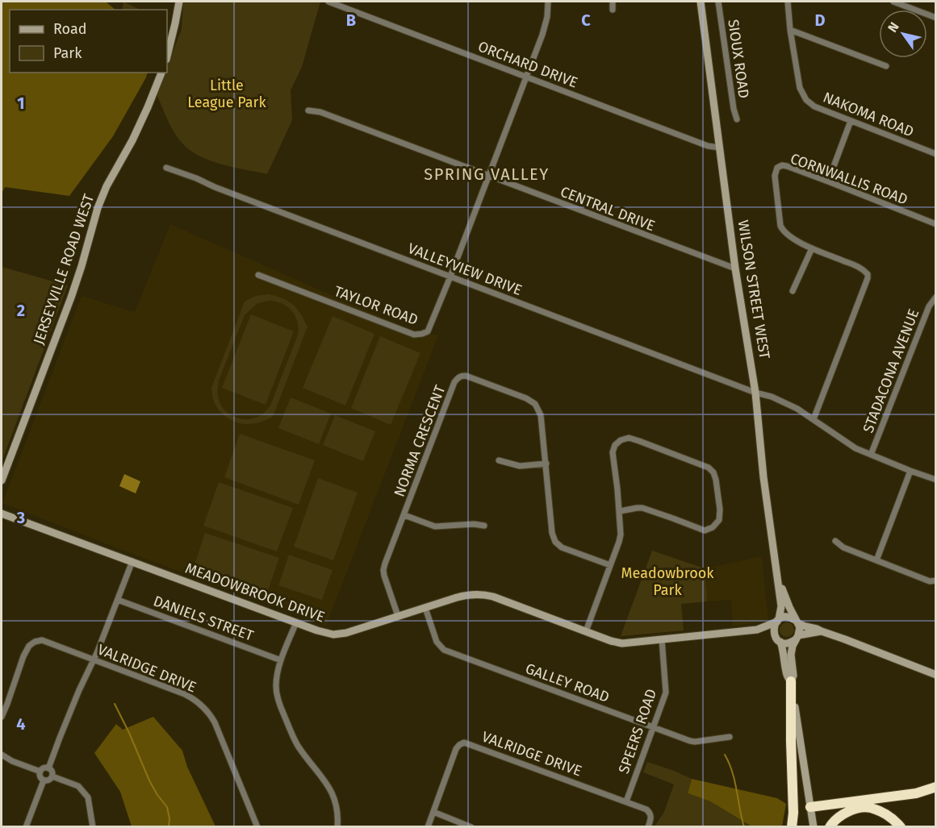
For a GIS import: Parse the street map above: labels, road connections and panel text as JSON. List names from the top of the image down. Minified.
{"streets":{"main road":["JERSEYVILLE ROAD WEST","WILSON STREET WEST","MEADOWBROOK DRIVE"],"street":["SIOUX ROAD","ORCHARD DRIVE","NAKOMA ROAD","CORNWALLIS ROAD","CENTRAL DRIVE","VALLEYVIEW DRIVE","TAYLOR ROAD","STADACONA AVENUE","NORMA CRESCENT","DANIELS STREET","VALRIDGE DRIVE","GALLEY ROAD","SPEERS ROAD"]},"crossings":[["ORCHARD DRIVE","WILSON STREET WEST"],["ORCHARD DRIVE","TAYLOR ROAD"],["CORNWALLIS ROAD","VALLEYVIEW DRIVE"],["CENTRAL DRIVE","WILSON STREET WEST"],["CENTRAL DRIVE","TAYLOR ROAD"],["VALLEYVIEW DRIVE","WILSON STREET WEST"],["VALLEYVIEW DRIVE","TAYLOR ROAD"],["VALLEYVIEW DRIVE","STADACONA AVENUE"],["WILSON STREET WEST","MEADOWBROOK DRIVE"],["NORMA CRESCENT","MEADOWBROOK DRIVE"],["MEADOWBROOK DRIVE","GALLEY ROAD"],["MEADOWBROOK DRIVE","SPEERS ROAD"],["VALRIDGE DRIVE","SPEERS ROAD"],["GALLEY ROAD","SPEERS ROAD"]],"districts":["SPRING VALLEY"],"parks":["Little League Park","Meadowbrook Park"],"legend":["Road","Park"],"north":"top left","grid":{"columns":["B","C","D"],"rows":["1","2","3","4"]}}
